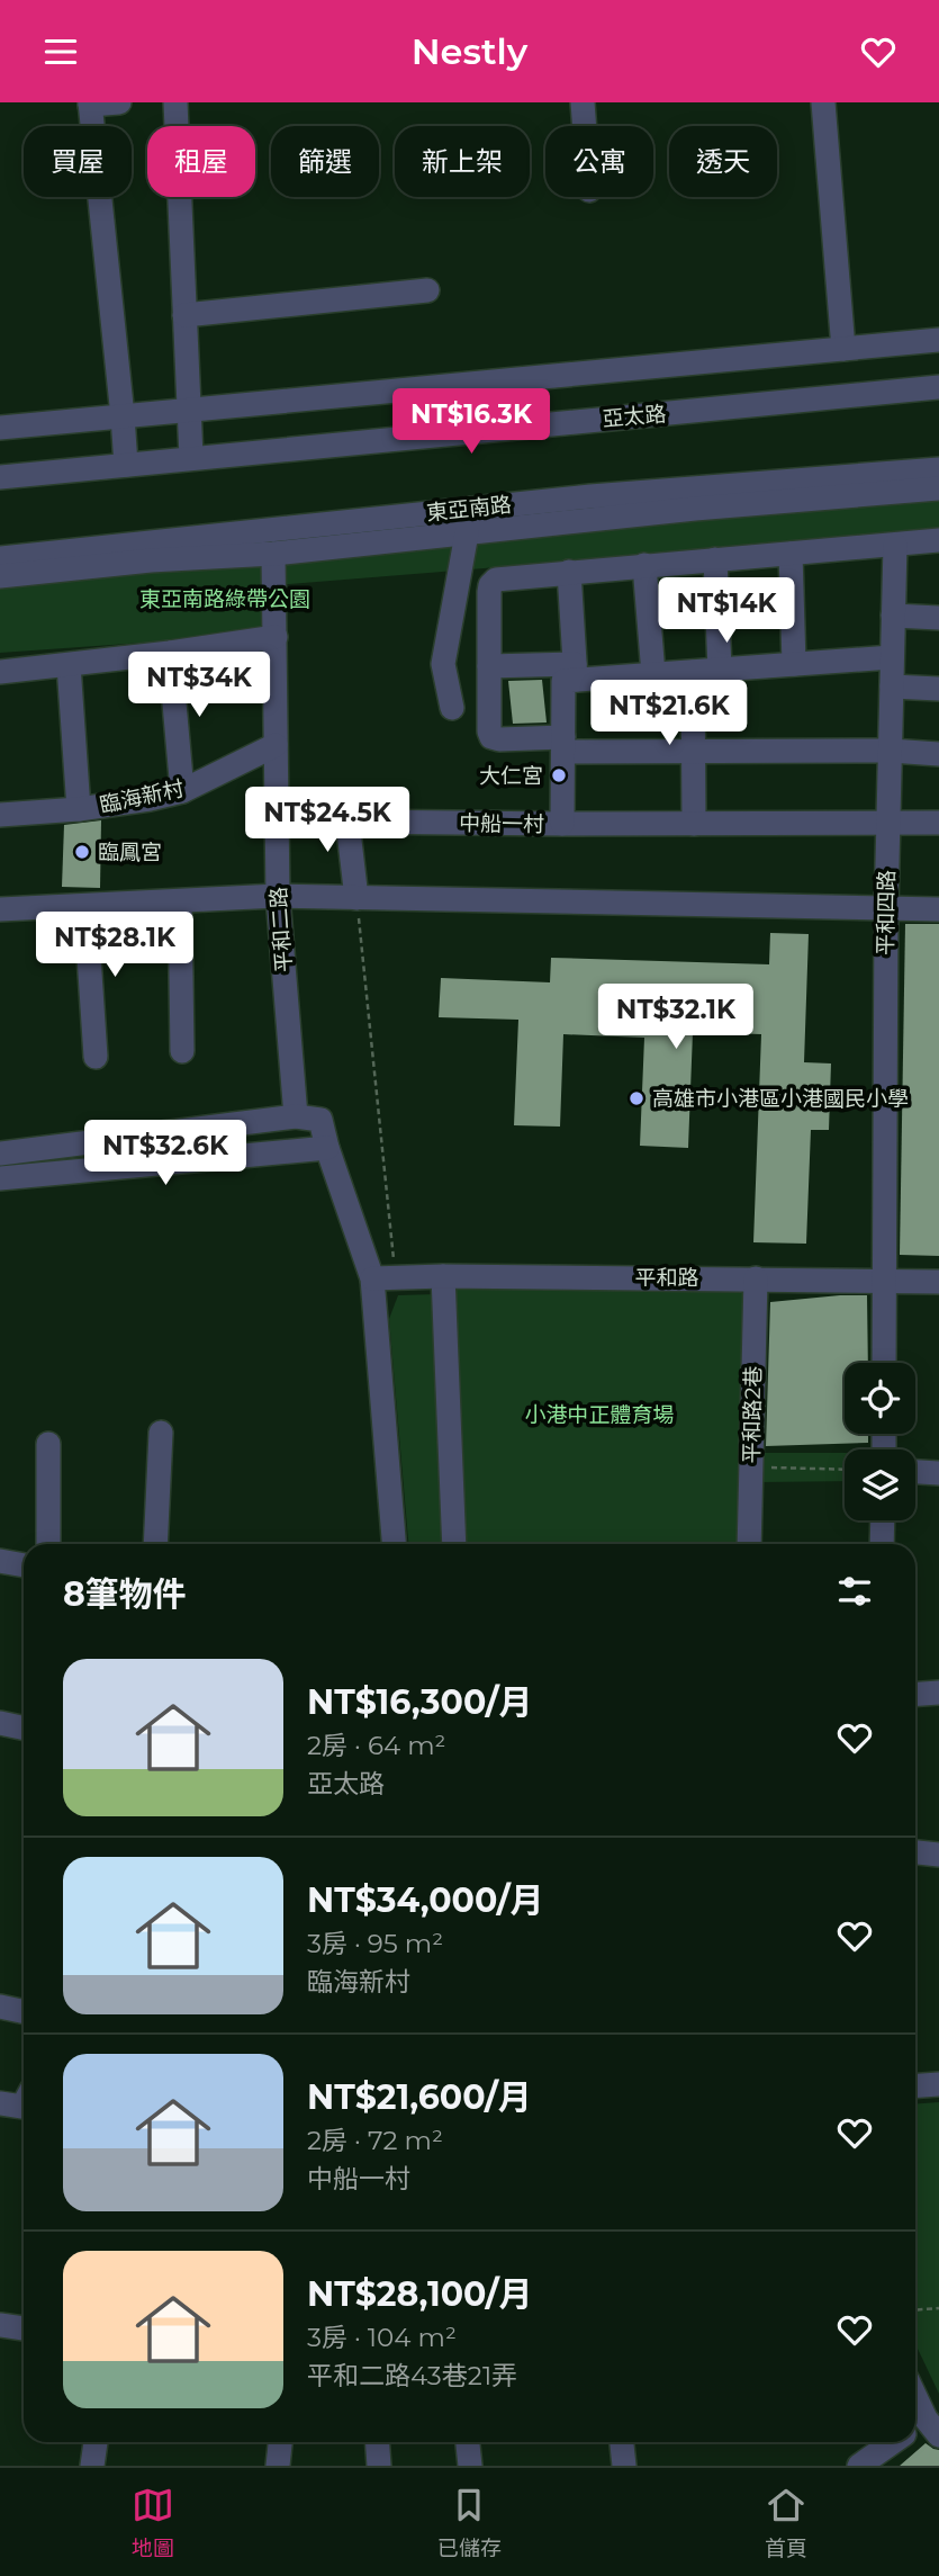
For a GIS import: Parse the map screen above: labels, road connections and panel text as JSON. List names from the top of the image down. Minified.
{"streets":{"street":["亞太路","東亞南路","臨海新村","中船一村","平和四路","平和二路","平和路","平和路2巷"]},"crossings":[["東亞南路","平和二路"],["臨海新村","平和二路"],["中船一村","平和四路"],["平和四路","平和路"],["平和路","平和路2巷"]],"parks":["東亞南路綠帶公園","小港中正體育場"],"places":["大仁宮","臨鳳宮","高雄市小港區小港國民小學"],"page":{"header":"Nestly","chip":["買屋","租屋","篩選","新上架","公寓","透天"],"price":["NT$16.3K","NT$14K","NT$34K","NT$21.6K","NT$24.5K","NT$28.1K","NT$32.1K","NT$32.6K"],"heading":"8筆物件","list":[{"name":"NT$16,300/月","note":"2房 · 64 m² · 亞太路"},{"name":"NT$34,000/月","note":"3房 · 95 m² · 臨海新村"},{"name":"NT$21,600/月","note":"2房 · 72 m² · 中船一村"},{"name":"NT$28,100/月","note":"3房 · 104 m² · 平和二路43巷21弄"}],"tabs":["地圖","已儲存","首頁"]}}
